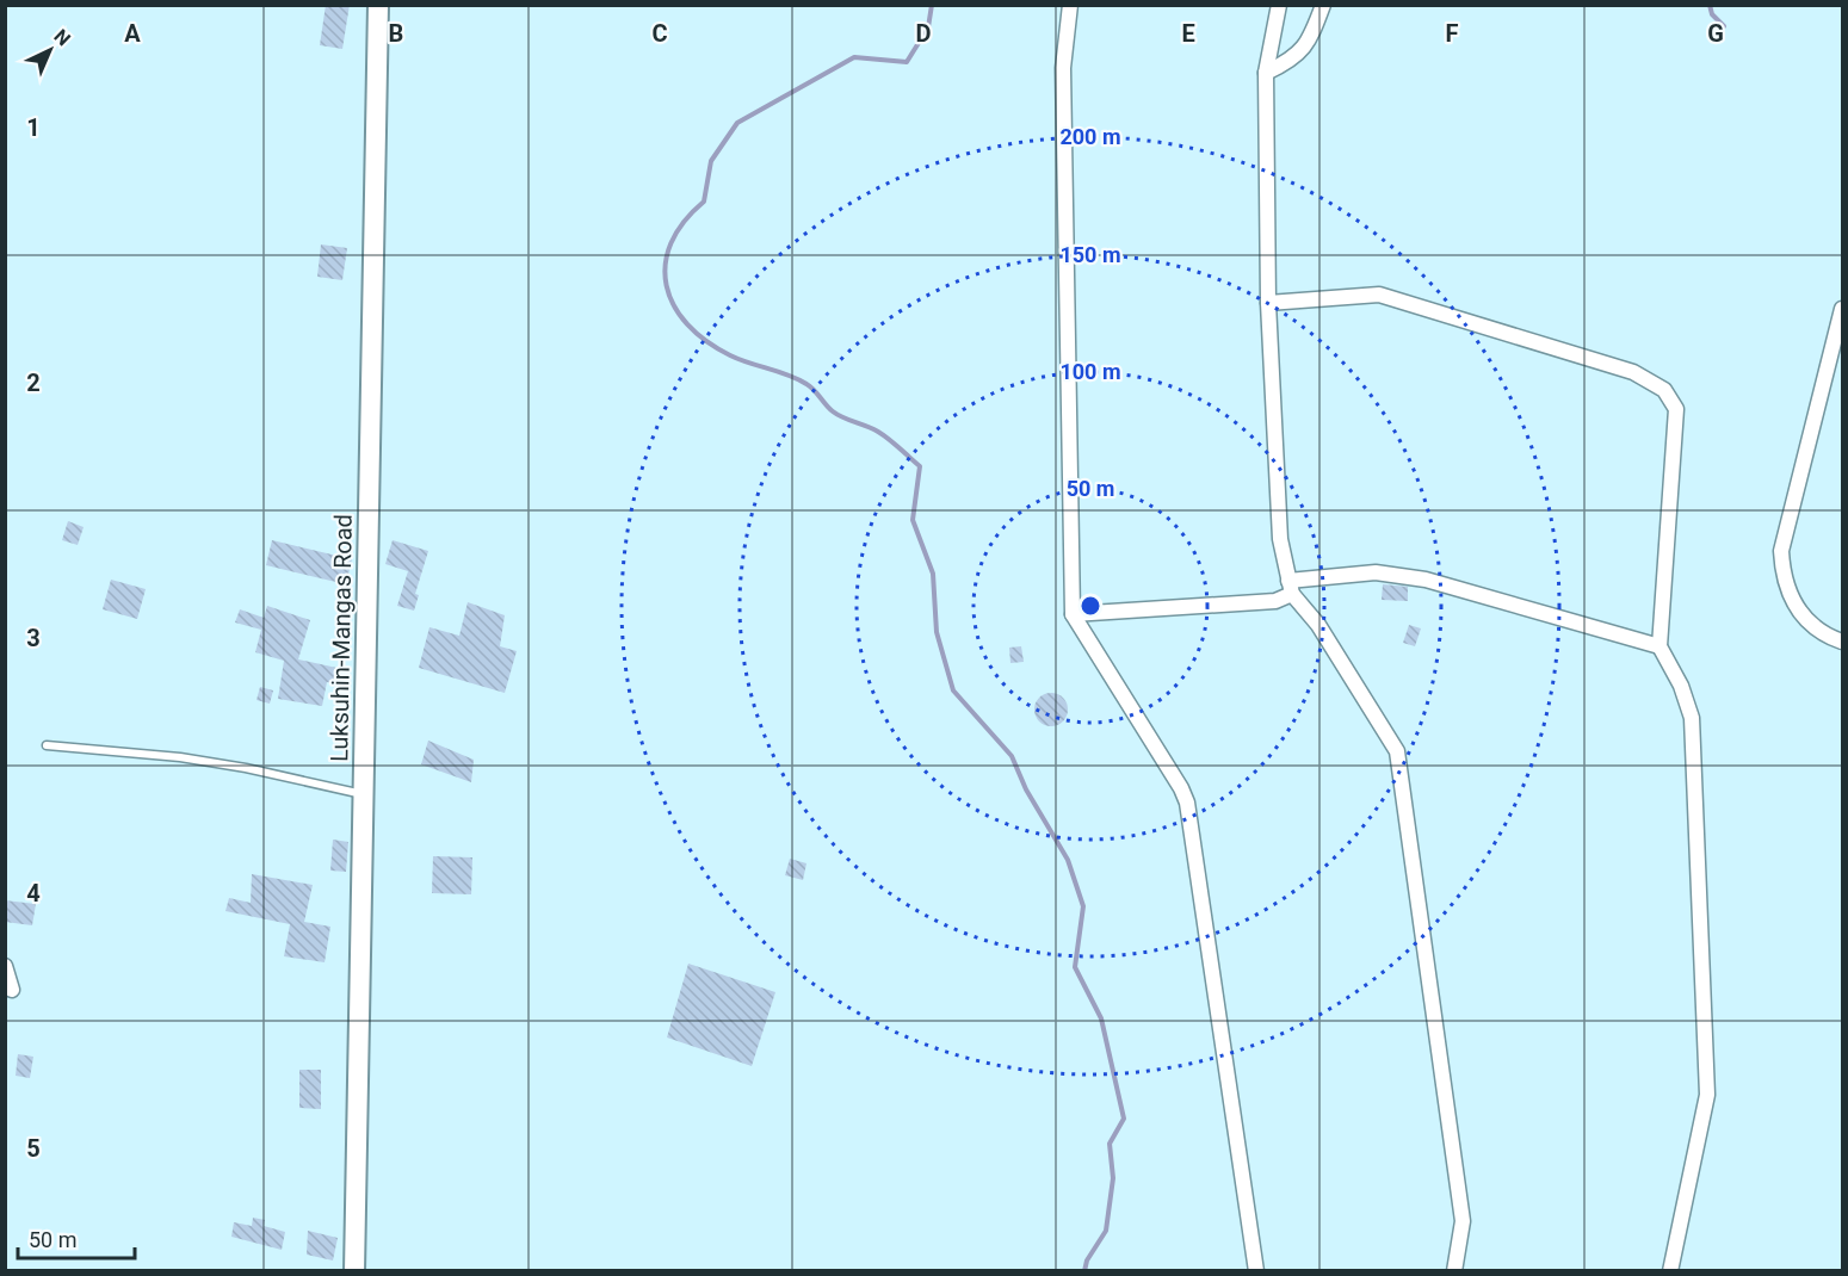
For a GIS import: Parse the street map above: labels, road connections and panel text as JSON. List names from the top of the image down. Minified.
{"streets":{"main road":["Luksuhin-Mangas Road"]},"scale_bar":"50 m","north":"top right","grid":{"columns":["A","B","C","D","E","F","G"],"rows":["1","2","3","4","5"]},"rings":["200 m","150 m","100 m","50 m"]}
